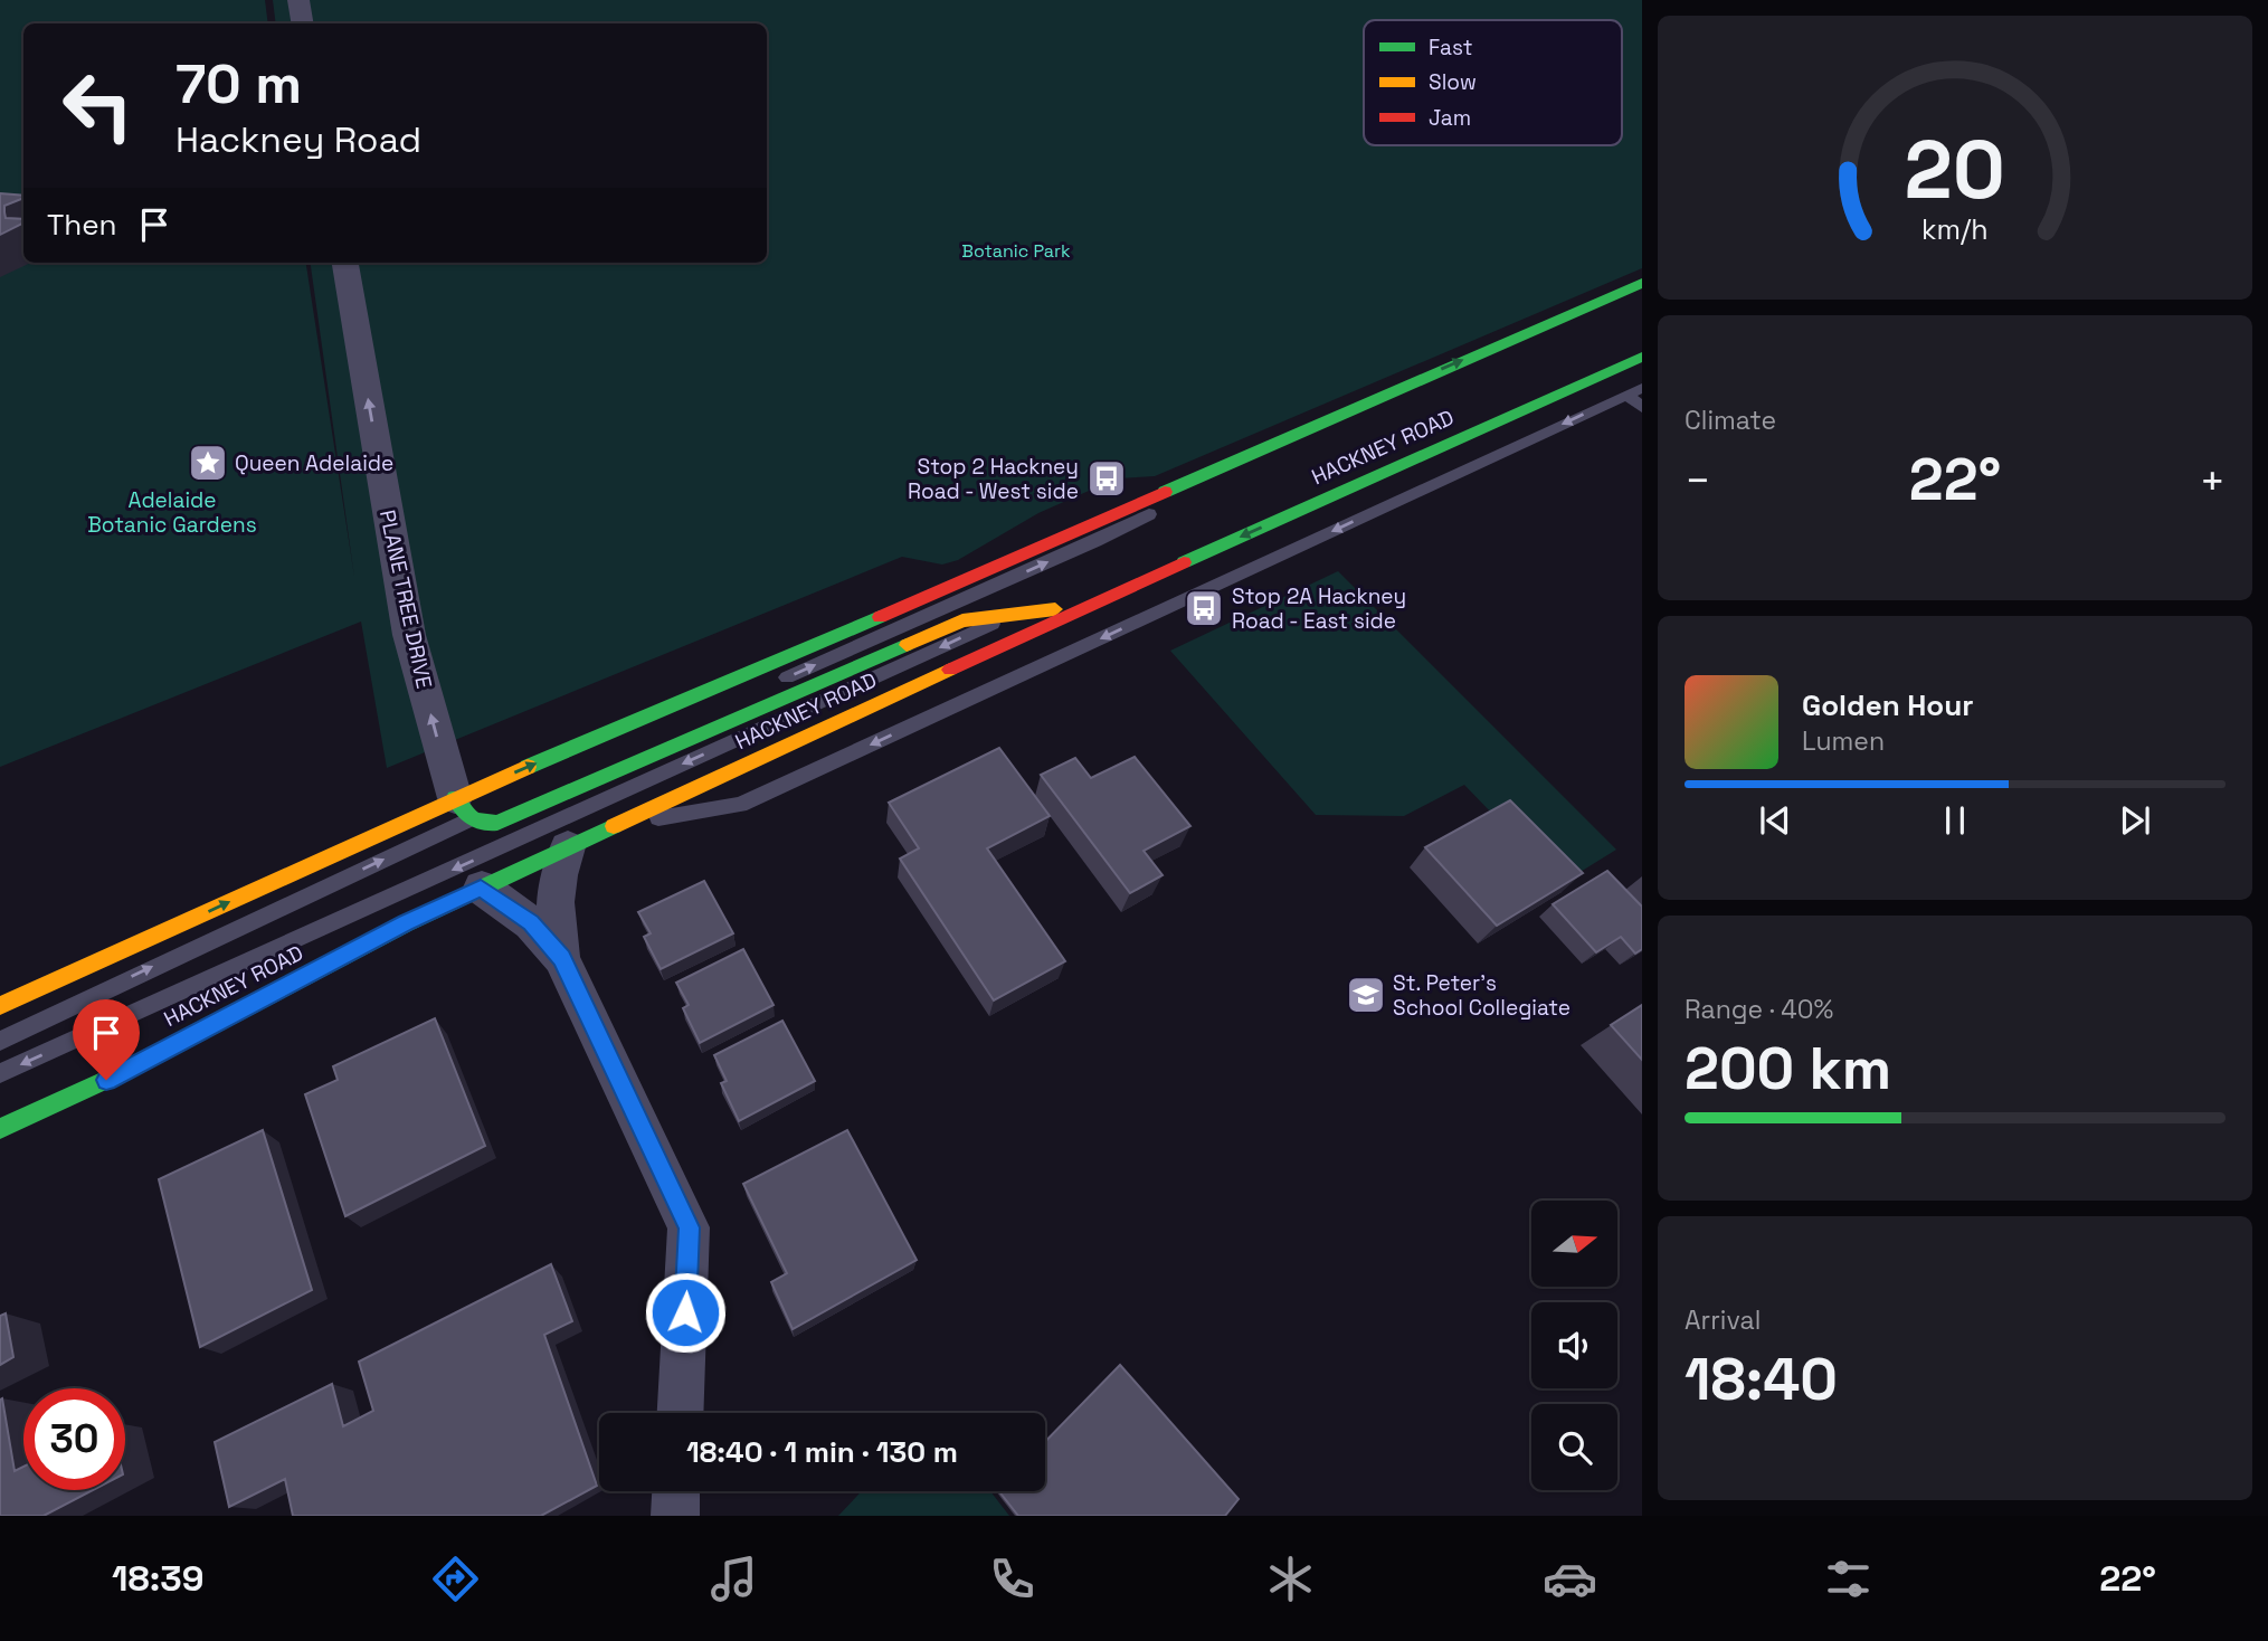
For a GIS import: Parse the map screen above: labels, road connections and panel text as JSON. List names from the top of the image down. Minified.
{"streets":{"highway":["HACKNEY ROAD"],"street":["PLANE TREE DRIVE"]},"one_way":["PLANE TREE DRIVE"],"parks":["Botanic Park","Adelaide Botanic Gardens"],"places":{"place":["Queen Adelaide"],"bus stop":["Stop 2 Hackney Road - West side","Stop 2A Hackney Road - East side"],"school or university":["St. Peter's School Collegiate"]},"legend":["Fast","Slow","Jam"],"north":"right","page":{"turn":["70 m","Hackney Road"],"then":"Then","tile":["Climate",["Range · 40%","200 km"],["Arrival","18:40"]],"heat":["−","22°","+"],"song":["Golden Hour","Lumen"],"limit":"30","trip":"18:40 · 1 min · 130 m","tabs":["18:39","22°"],"gauge":["20","km/h"]}}
